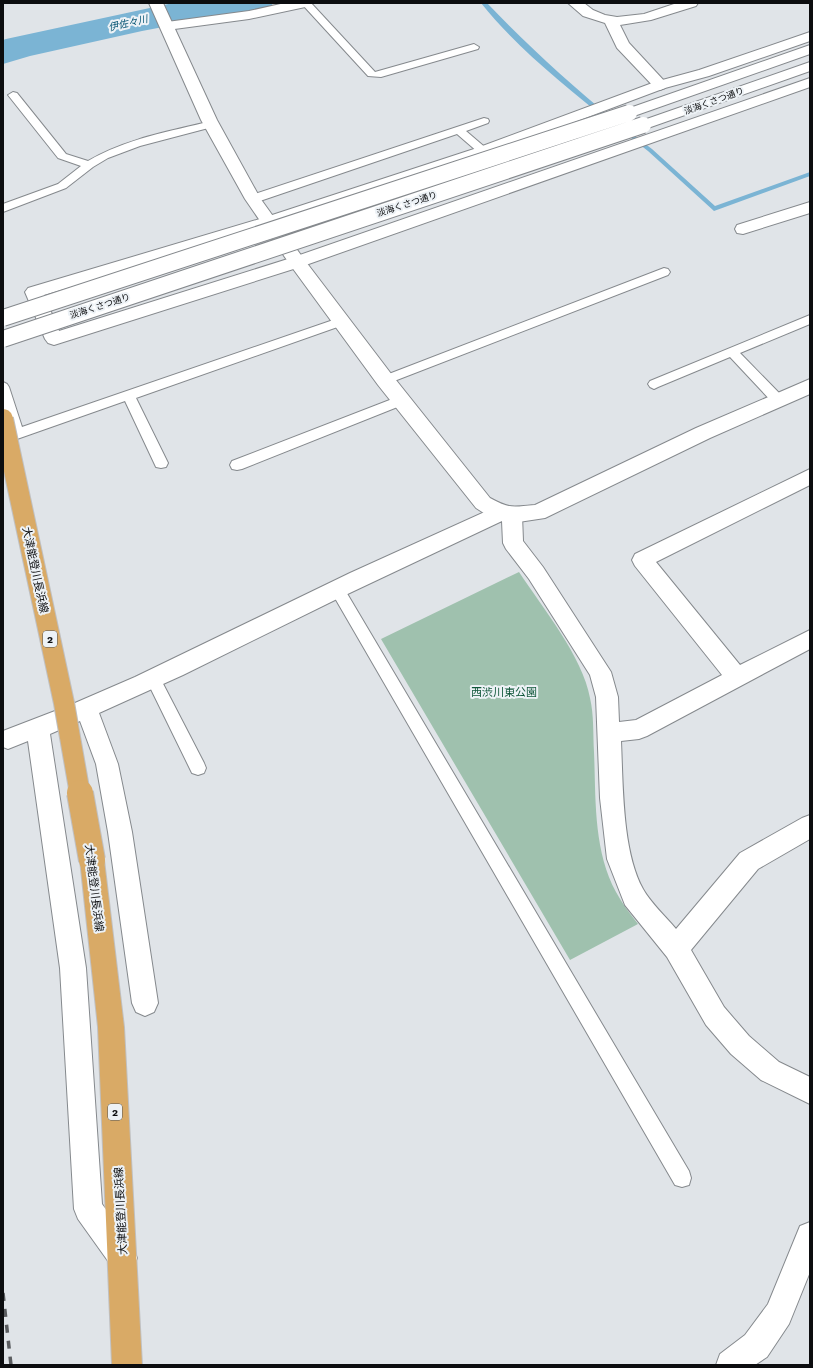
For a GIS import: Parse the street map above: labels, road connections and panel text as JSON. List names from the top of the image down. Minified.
{"streets":{"main road":["大津能登川長浜線","2"],"street":["淡海くさつ通り"]},"water":["伊佐々川"],"parks":["西渋川東公園"]}
